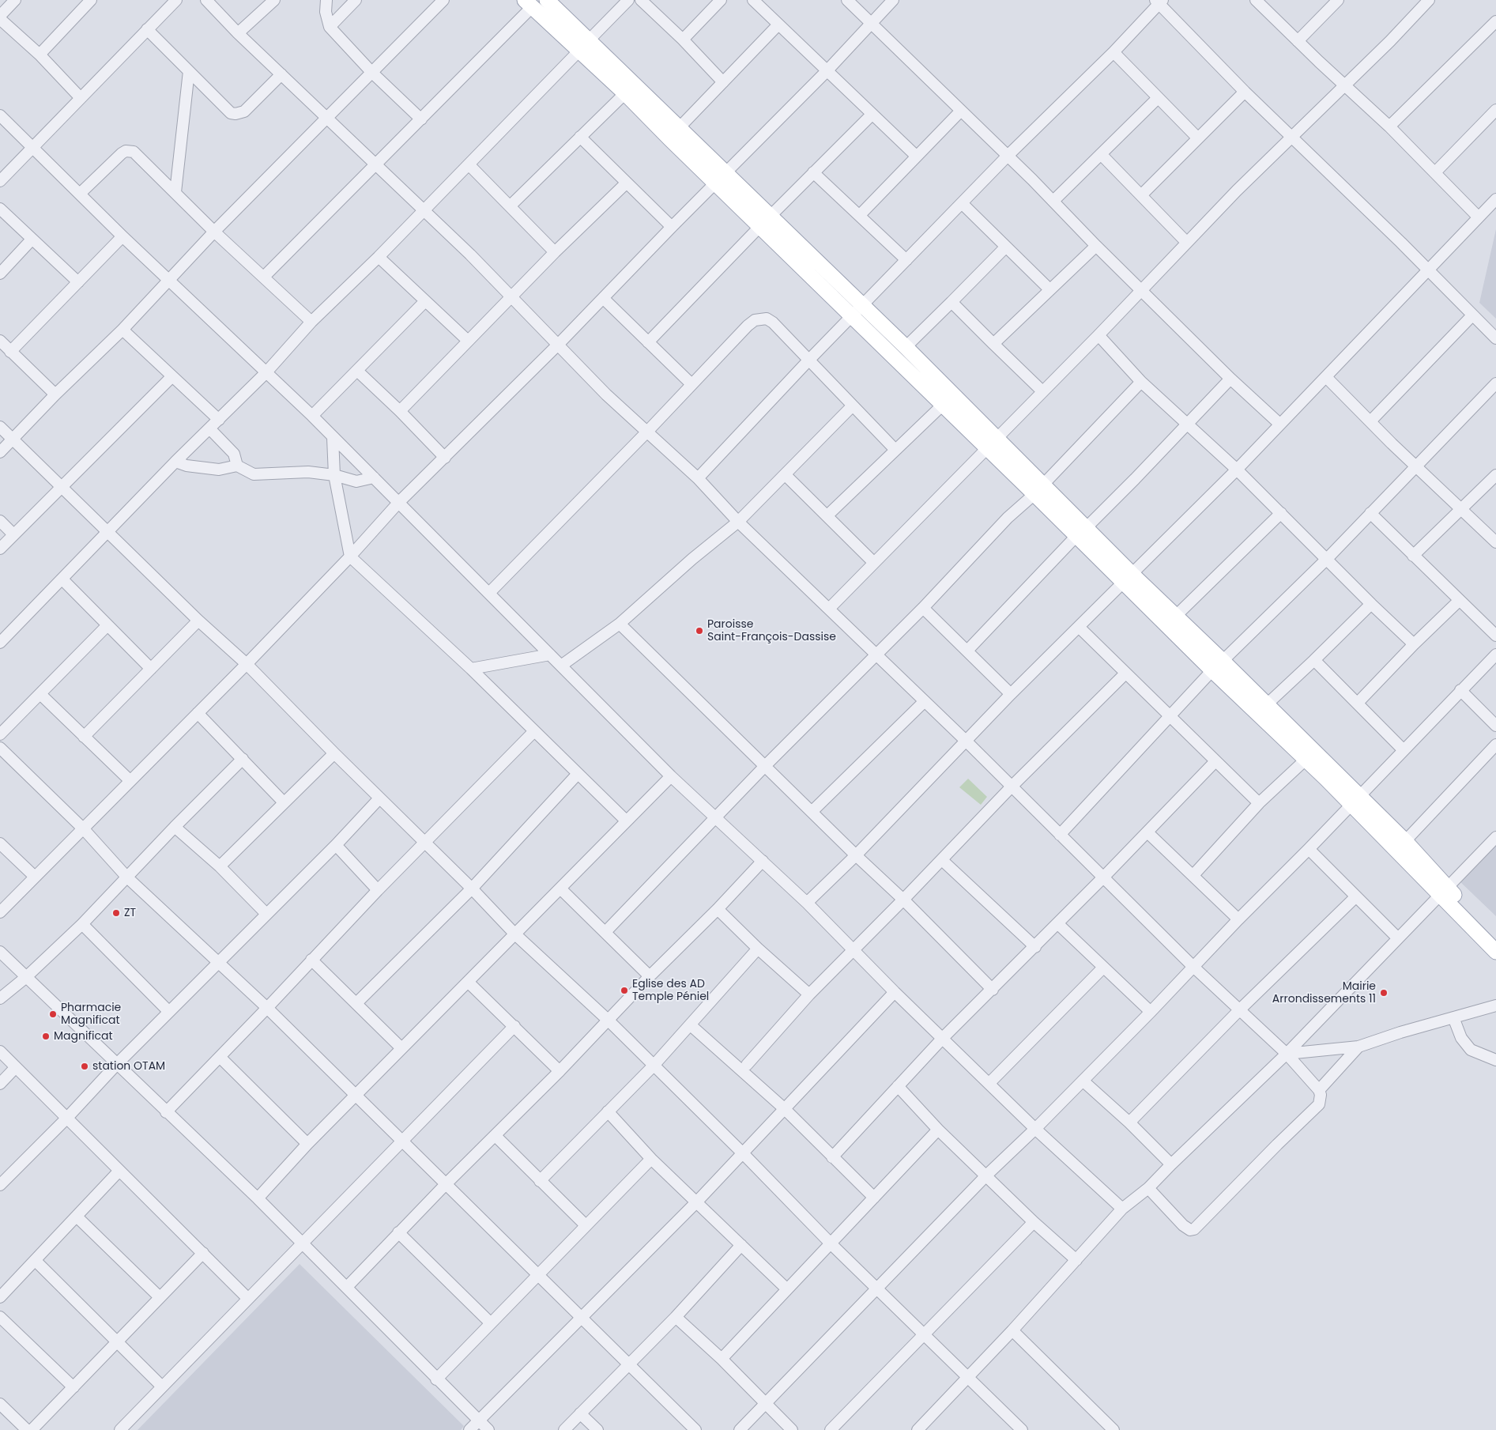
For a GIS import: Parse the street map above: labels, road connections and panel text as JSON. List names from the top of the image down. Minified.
{"places":["Paroisse Saint-François-Dassise","ZT","Eglise des AD Temple Péniel","Mairie Arrondissements 11","Pharmacie Magnificat","Magnificat","station OTAM"]}
